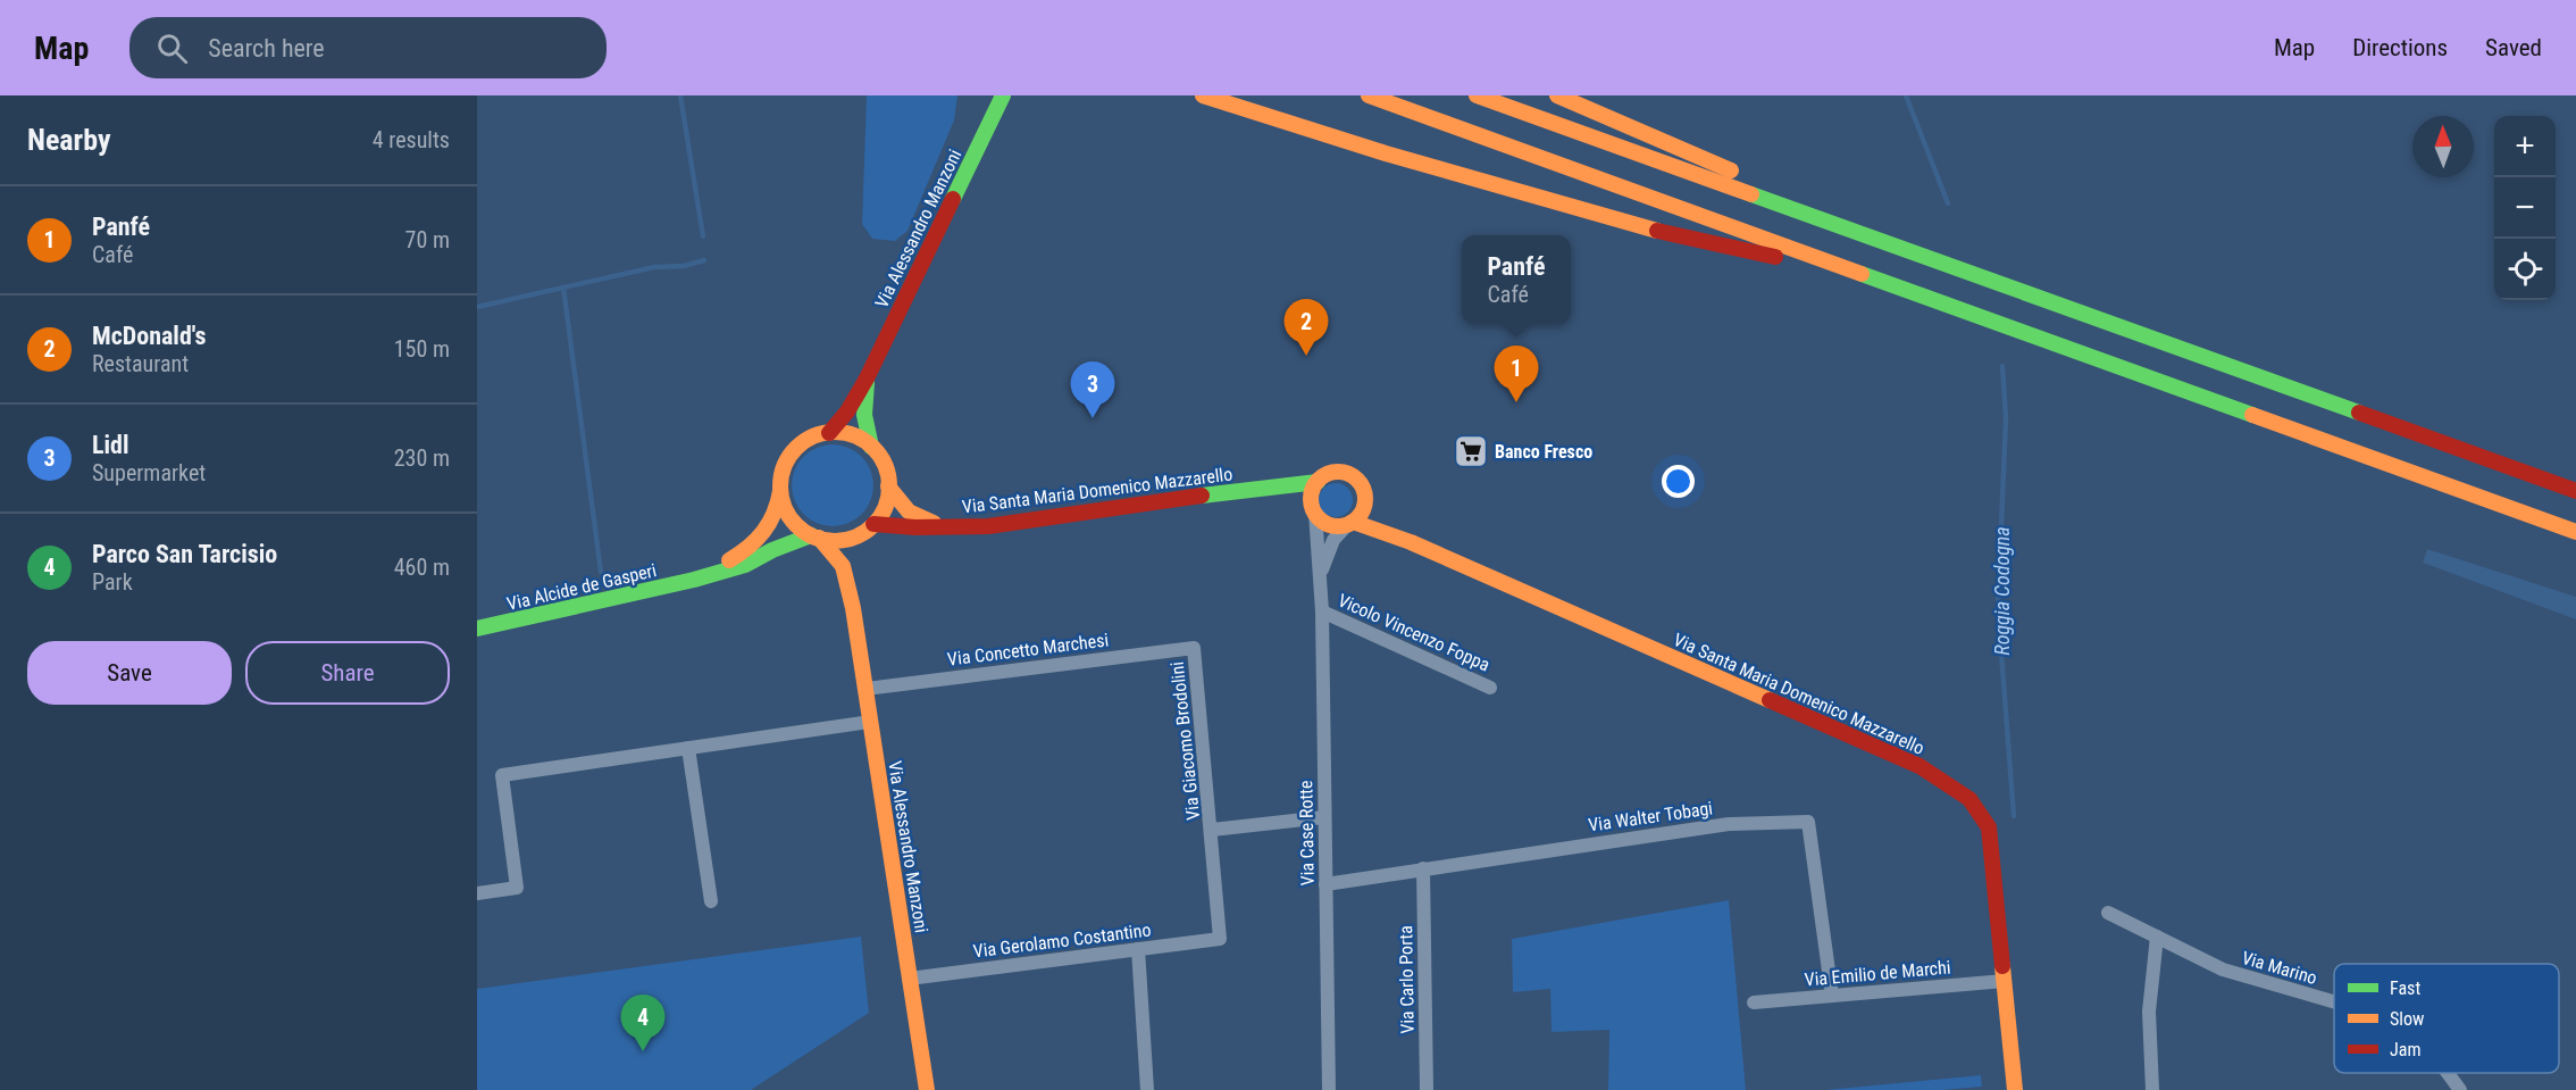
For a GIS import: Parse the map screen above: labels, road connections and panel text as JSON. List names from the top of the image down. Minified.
{"streets":{"main road":["Via Alessandro Manzoni","Via Santa Maria Domenico Mazzarello","Via Alcide de Gasperi"],"street":["Vicolo Vincenzo Foppa","Via Concetto Marchesi","Via Giacomo Brodolini","Via Walter Tobagi","Via Case Rotte","Via Gerolamo Costantino","Via Marino","Via Emilio de Marchi","Via Carlo Porta"]},"crossings":[["Via Alessandro Manzoni","Via Santa Maria Domenico Mazzarello"],["Via Alessandro Manzoni","Via Alcide de Gasperi"],["Via Alessandro Manzoni","Via Concetto Marchesi"],["Via Alessandro Manzoni","Via Gerolamo Costantino"],["Via Santa Maria Domenico Mazzarello","Via Alcide de Gasperi"],["Via Santa Maria Domenico Mazzarello","Via Case Rotte"],["Via Santa Maria Domenico Mazzarello","Via Emilio de Marchi"],["Vicolo Vincenzo Foppa","Via Case Rotte"],["Via Concetto Marchesi","Via Giacomo Brodolini"],["Via Giacomo Brodolini","Via Case Rotte"],["Via Giacomo Brodolini","Via Gerolamo Costantino"],["Via Walter Tobagi","Via Case Rotte"],["Via Walter Tobagi","Via Emilio de Marchi"],["Via Walter Tobagi","Via Carlo Porta"]],"water":["Roggia Codogna"],"places":{"supermarket":["Banco Fresco"]},"legend":["Fast","Slow","Jam"],"north":"top","page":{"header":"Map","search":"Search here","nav":["Map","Directions","Saved"],"heading":["Nearby","4 results"],"map_buttons":["+","−"],"list":[{"mark":"1","name":"Panfé","note":"Café","value":"70 m"},{"mark":"2","name":"McDonald's","note":"Restaurant","value":"150 m"},{"mark":"3","name":"Lidl","note":"Supermarket","value":"230 m"},{"mark":"4","name":"Parco San Tarcisio","note":"Park","value":"460 m"}],"popup":["Panfé","Café"],"pins":["2","1","3","4"],"buttons":["Save","Share"]}}
